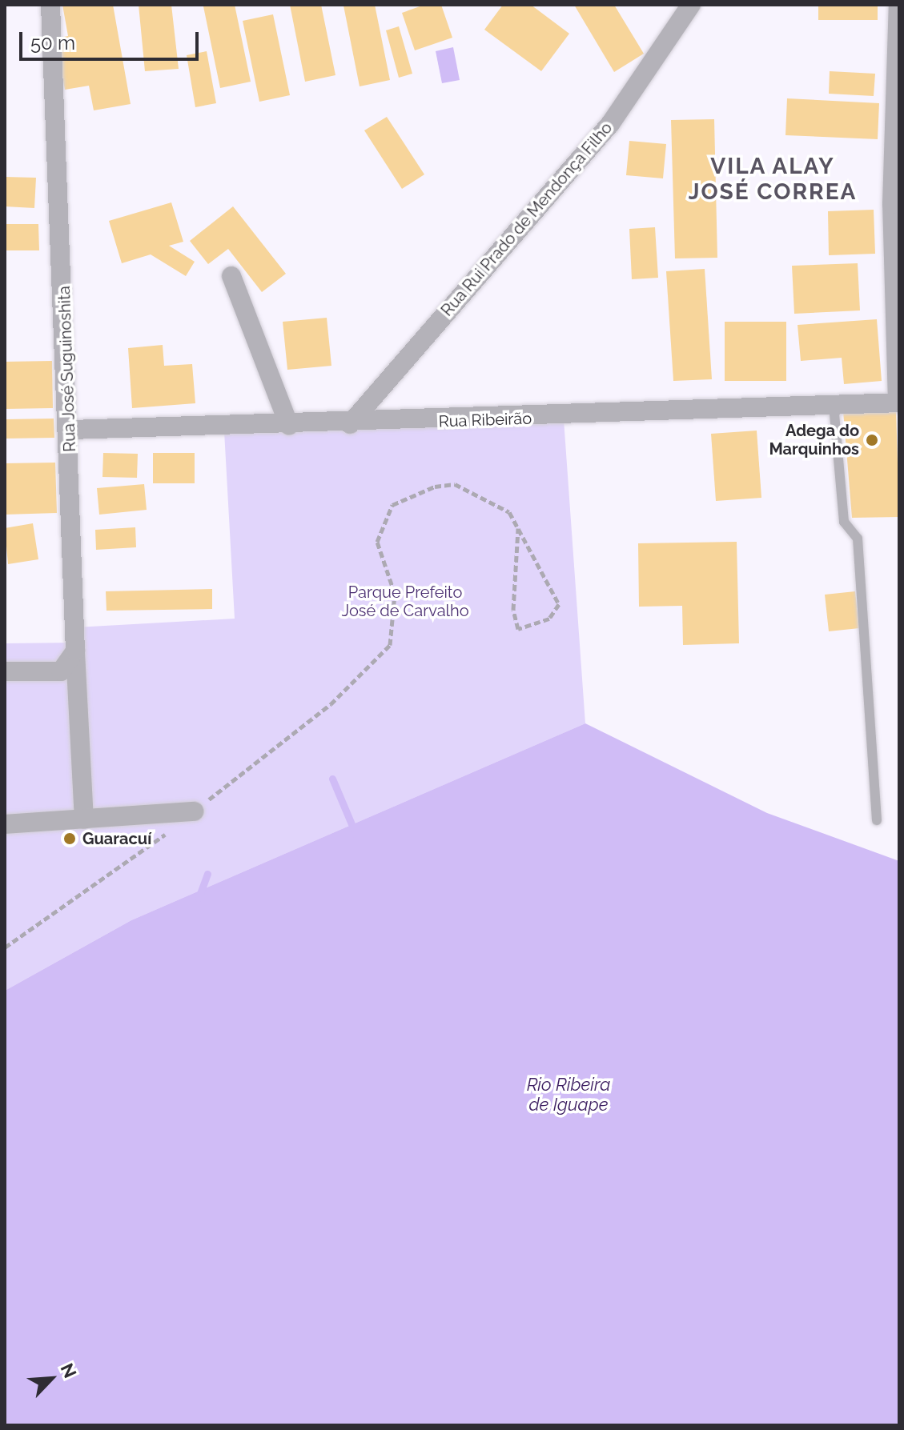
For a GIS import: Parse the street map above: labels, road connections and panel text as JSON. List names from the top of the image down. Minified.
{"streets":{"street":["Rua Rui Prado de Mendonça Filho","Rua José Suguinoshita","Rua Ribeirão"]},"crossings":[["Rua Rui Prado de Mendonça Filho","Rua Ribeirão"],["Rua José Suguinoshita","Rua Ribeirão"]],"districts":["VILA ALAY JOSÉ CORREA"],"water":["Rio Ribeira de Iguape"],"parks":["Parque Prefeito José de Carvalho"],"places":["Adega do Marquinhos","Guaracuí"],"scale_bar":"50 m","north":"top right"}
